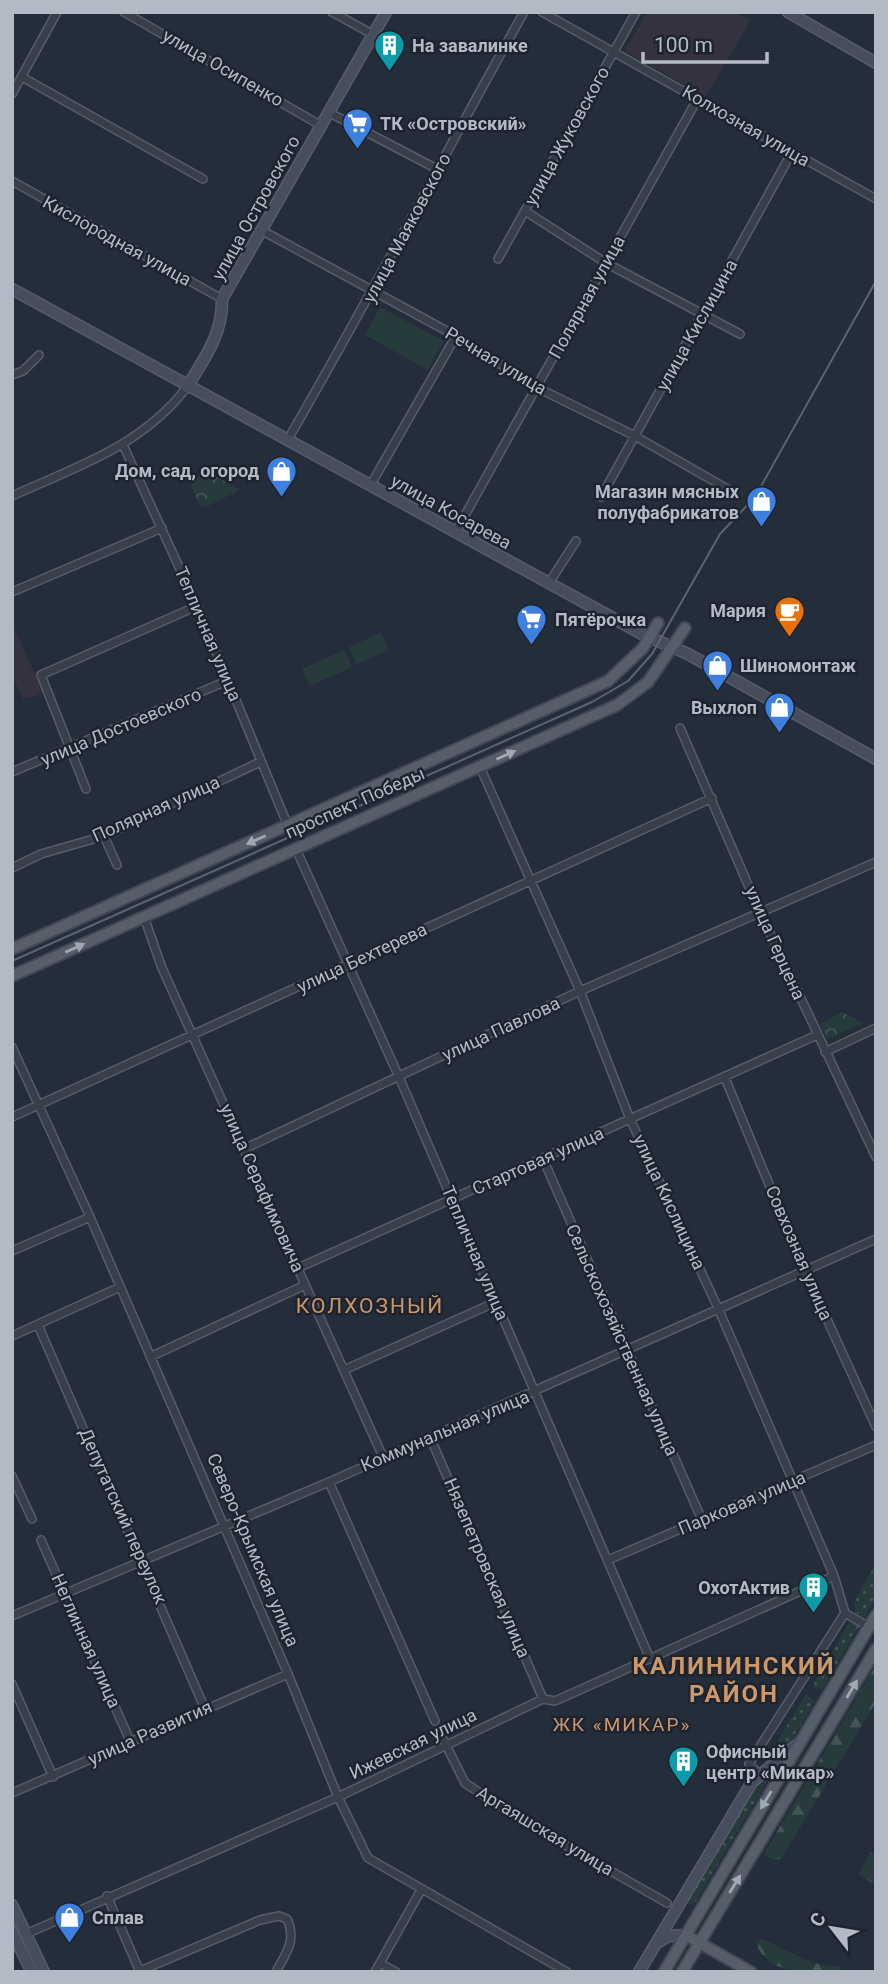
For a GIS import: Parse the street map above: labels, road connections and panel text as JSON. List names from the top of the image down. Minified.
{"streets":{"main road":["проспект Победы"],"street":["улица Осипенко","Колхозная улица","улица Жуковского","улица Островского","улица Маяковского","Кислородная улица","Полярная улица","улица Кислицина","Речная улица","улица Косарева","Тепличная улица","улица Достоевского","улица Герцена","улица Бехтерева","улица Павлова","Стартовая улица","улица Серафимовича","Совхозная улица","Сельскохозяйственная улица","Коммунальная улица","Парковая улица","Депутатский переулок","Северо-Крымская улица","Нязепетровская улица","Неглинная улица","улица Развития","Ижевская улица","Аргаяшская улица"]},"crossings":[["улица Осипенко","улица Островского"],["Колхозная улица","улица Жуковского"],["Колхозная улица","Полярная улица"],["Колхозная улица","улица Кислицина"],["улица Островского","Кислородная улица"],["улица Островского","Речная улица"],["улица Островского","улица Косарева"],["улица Островского","Тепличная улица"],["улица Маяковского","Речная улица"],["улица Маяковского","улица Косарева"],["Полярная улица","Речная улица"],["Полярная улица","улица Косарева"],["Полярная улица","Тепличная улица"],["улица Кислицина","Речная улица"],["улица Кислицина","проспект Победы"],["улица Кислицина","улица Бехтерева"],["улица Кислицина","улица Павлова"],["улица Кислицина","Стартовая улица"],["улица Кислицина","Коммунальная улица"],["улица Кислицина","Парковая улица"],["улица Кислицина","Ижевская улица"],["улица Косарева","проспект Победы"],["Тепличная улица","улица Достоевского"],["Тепличная улица","проспект Победы"],["Тепличная улица","улица Бехтерева"],["Тепличная улица","улица Павлова"],["Тепличная улица","Стартовая улица"],["Тепличная улица","Коммунальная улица"],["Тепличная улица","Парковая улица"],["Тепличная улица","Ижевская улица"],["проспект Победы","улица Серафимовича"],["улица Герцена","улица Бехтерева"],["улица Герцена","улица Павлова"],["улица Герцена","Стартовая улица"],["улица Бехтерева","улица Серафимовича"],["улица Бехтерева","Северо-Крымская улица"],["улица Павлова","улица Серафимовича"],["Стартовая улица","улица Серафимовича"],["Стартовая улица","Совхозная улица"],["Стартовая улица","Сельскохозяйственная улица"],["улица Серафимовича","Коммунальная улица"],["Совхозная улица","Коммунальная улица"],["Сельскохозяйственная улица","Коммунальная улица"],["Сельскохозяйственная улица","Парковая улица"],["Коммунальная улица","Депутатский переулок"],["Коммунальная улица","Северо-Крымская улица"],["Коммунальная улица","Нязепетровская улица"],["Коммунальная улица","Неглинная улица"],["Депутатский переулок","улица Развития"],["Северо-Крымская улица","улица Развития"],["Северо-Крымская улица","Ижевская улица"],["Нязепетровская улица","Ижевская улица"],["Неглинная улица","улица Развития"],["Ижевская улица","Аргаяшская улица"]],"districts":["КОЛХОЗНЫЙ","КАЛИНИНСКИЙ РАЙОН","ЖК «МИКАР»"],"places":{"building":["На завалинке","ОхотАктив","Офисный центр «Микар»"],"supermarket":["ТК «Островский»","Пятёрочка"],"shop":["Дом, сад, огород","Магазин мясных полуфабрикатов","Шиномонтаж","Выхлоп","Сплав"],"cafe":["Мария"]},"scale_bar":"100 m","north":"top left"}
